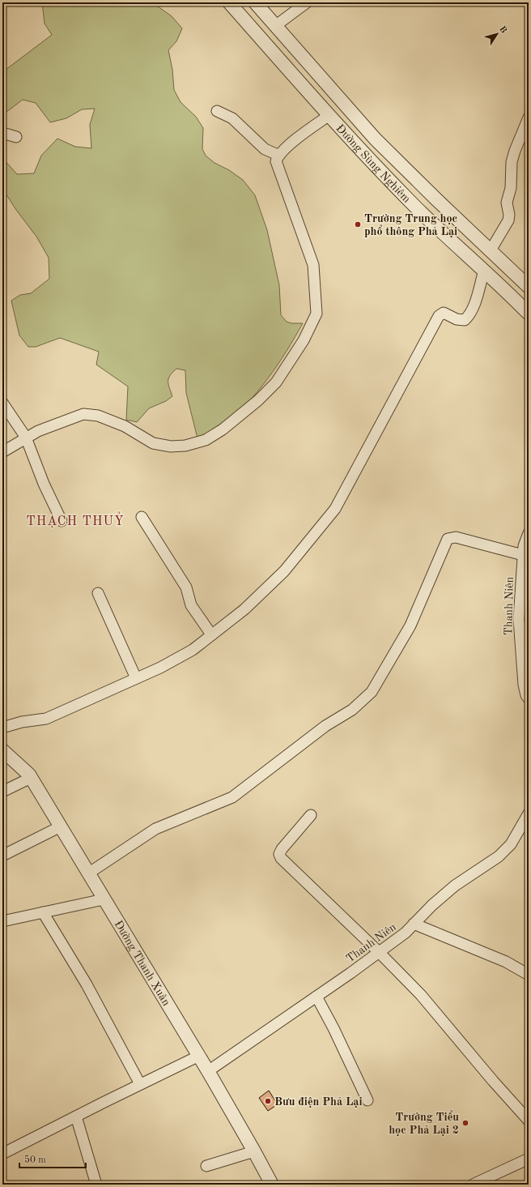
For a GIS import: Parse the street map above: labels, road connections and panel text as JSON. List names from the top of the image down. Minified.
{"streets":{"street":["Đường Sùng Nghiêm","Thanh Niên","Đường Thanh Xuân"]},"crossings":[["Thanh Niên","Đường Thanh Xuân"]],"districts":["THẠCH THUỶ"],"places":["Trường Trung học phổ thông Phả Lại","Bưu điện Phả Lại","Trường Tiểu học Phả Lại 2"],"scale_bar":"50 m","north":"top right"}
